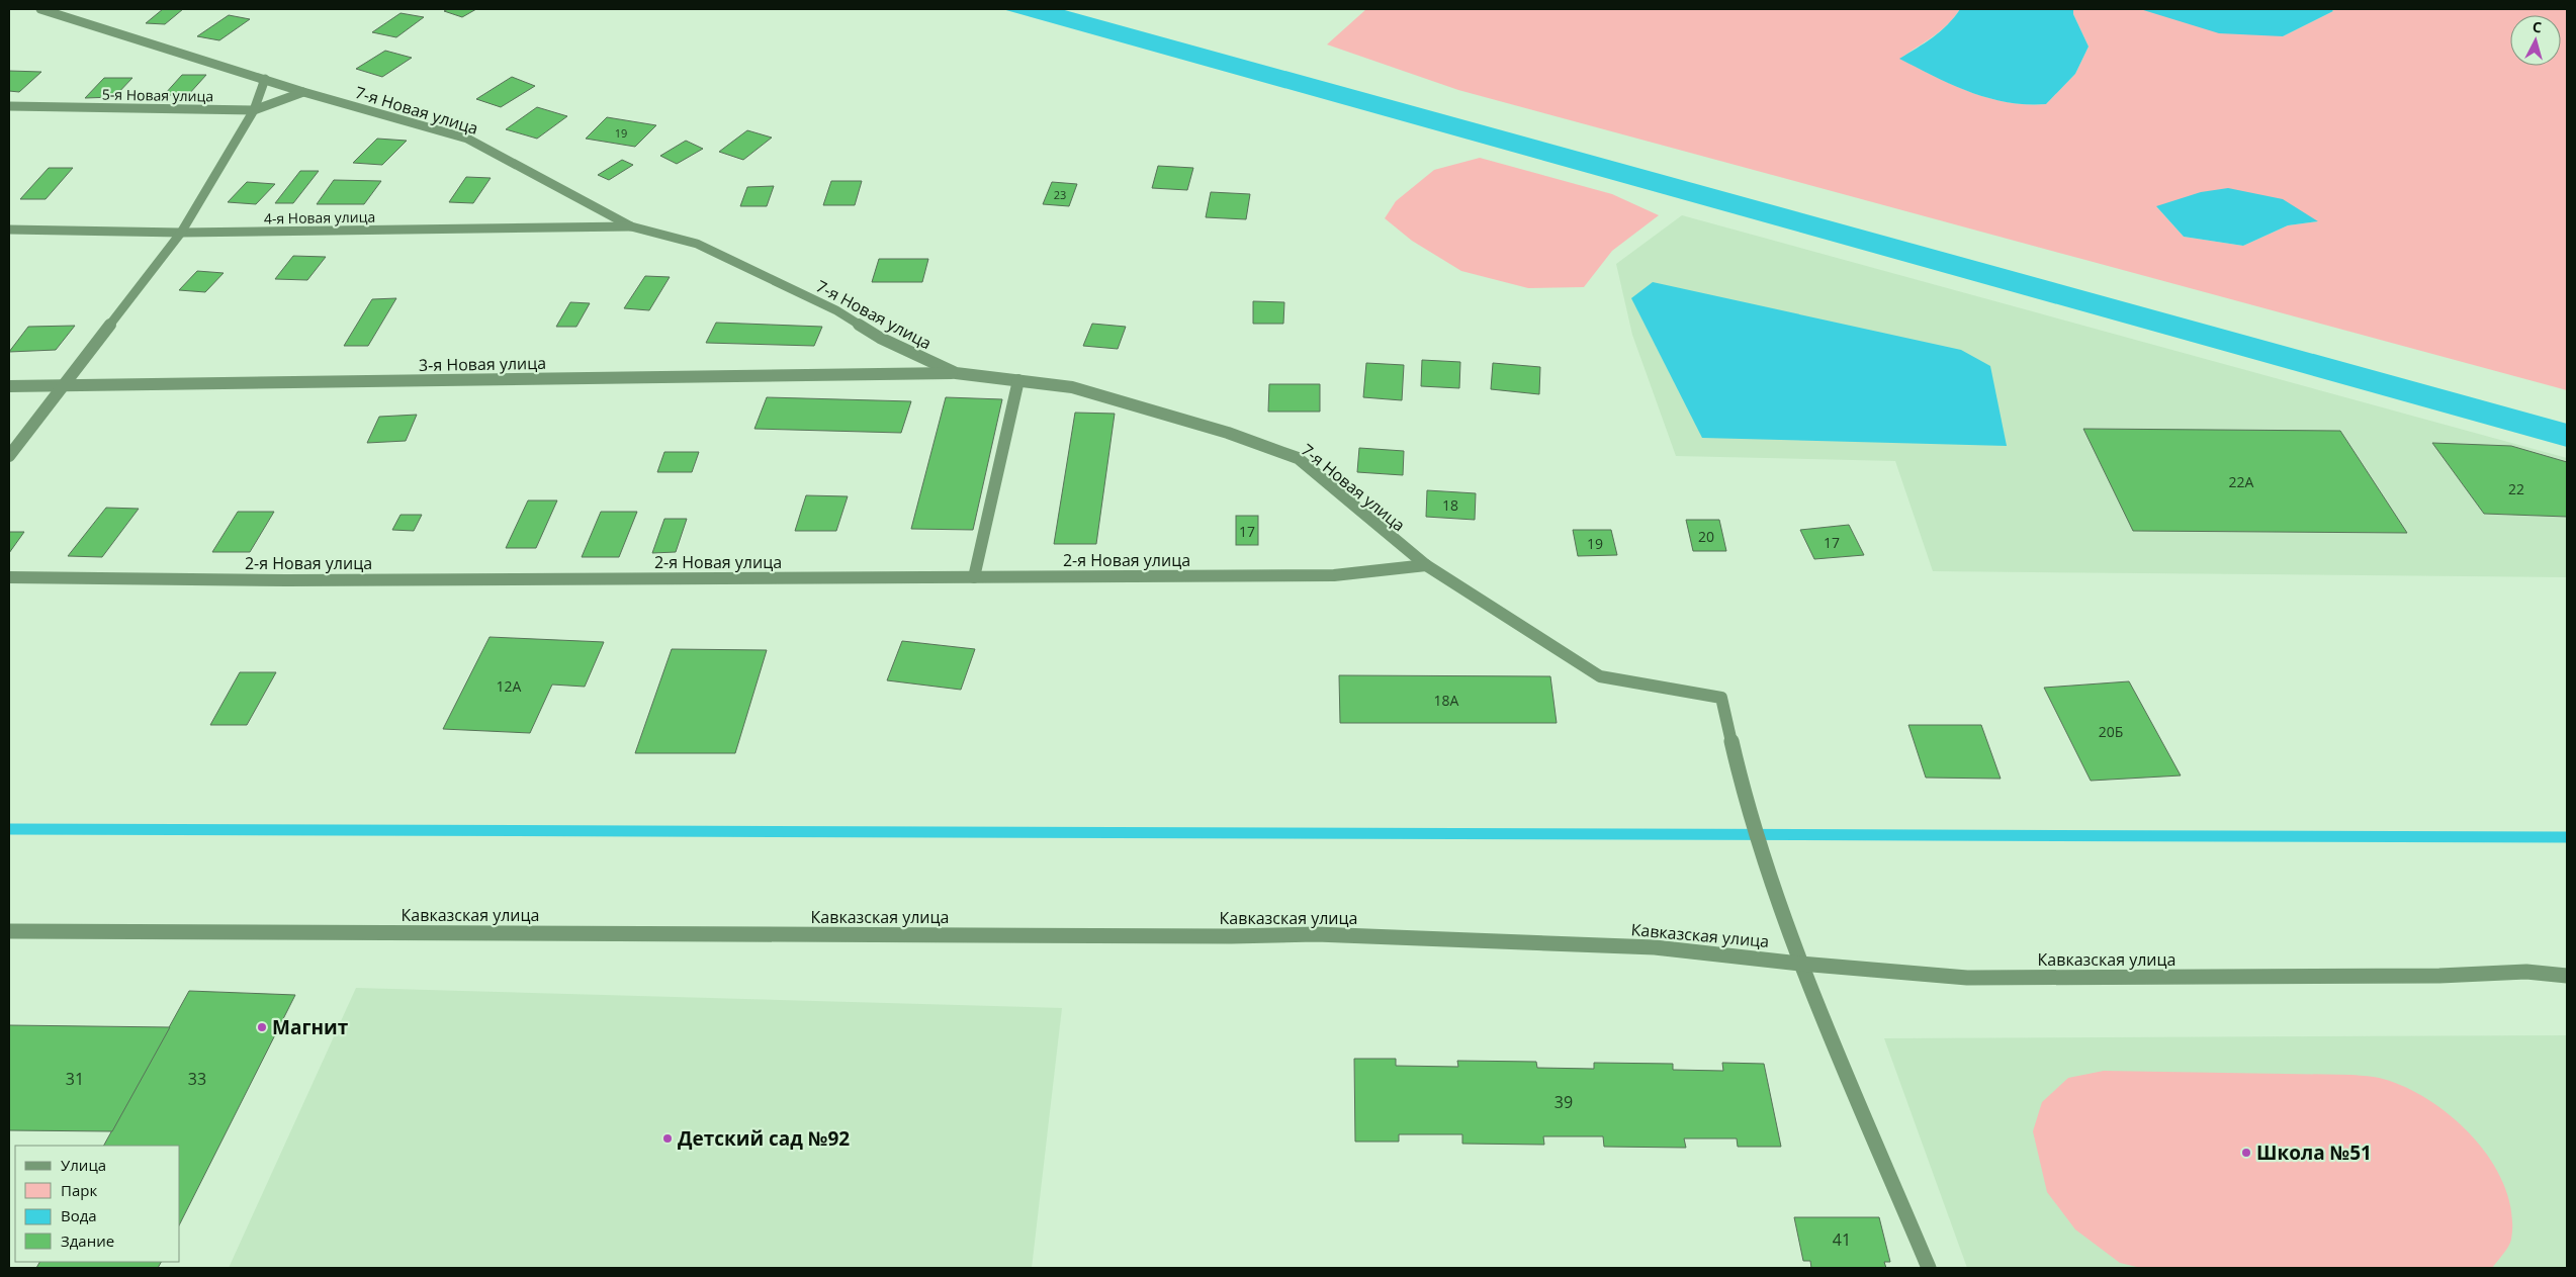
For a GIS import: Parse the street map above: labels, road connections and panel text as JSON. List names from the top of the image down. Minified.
{"streets":{"street":["5-я Новая улица","7-я Новая улица","4-я Новая улица","3-я Новая улица","2-я Новая улица","Кавказская улица"]},"crossings":[["5-я Новая улица","7-я Новая улица"],["7-я Новая улица","4-я Новая улица"],["7-я Новая улица","3-я Новая улица"],["7-я Новая улица","2-я Новая улица"],["7-я Новая улица","Кавказская улица"]],"places":["Магнит","Детский сад №92","Школа №51"],"house_numbers":["19","23","22А","22","18","17","20","17","19","12А","18А","20Б","31","33","39","41"],"legend":["Улица","Парк","Вода","Здание"],"north":"top"}
